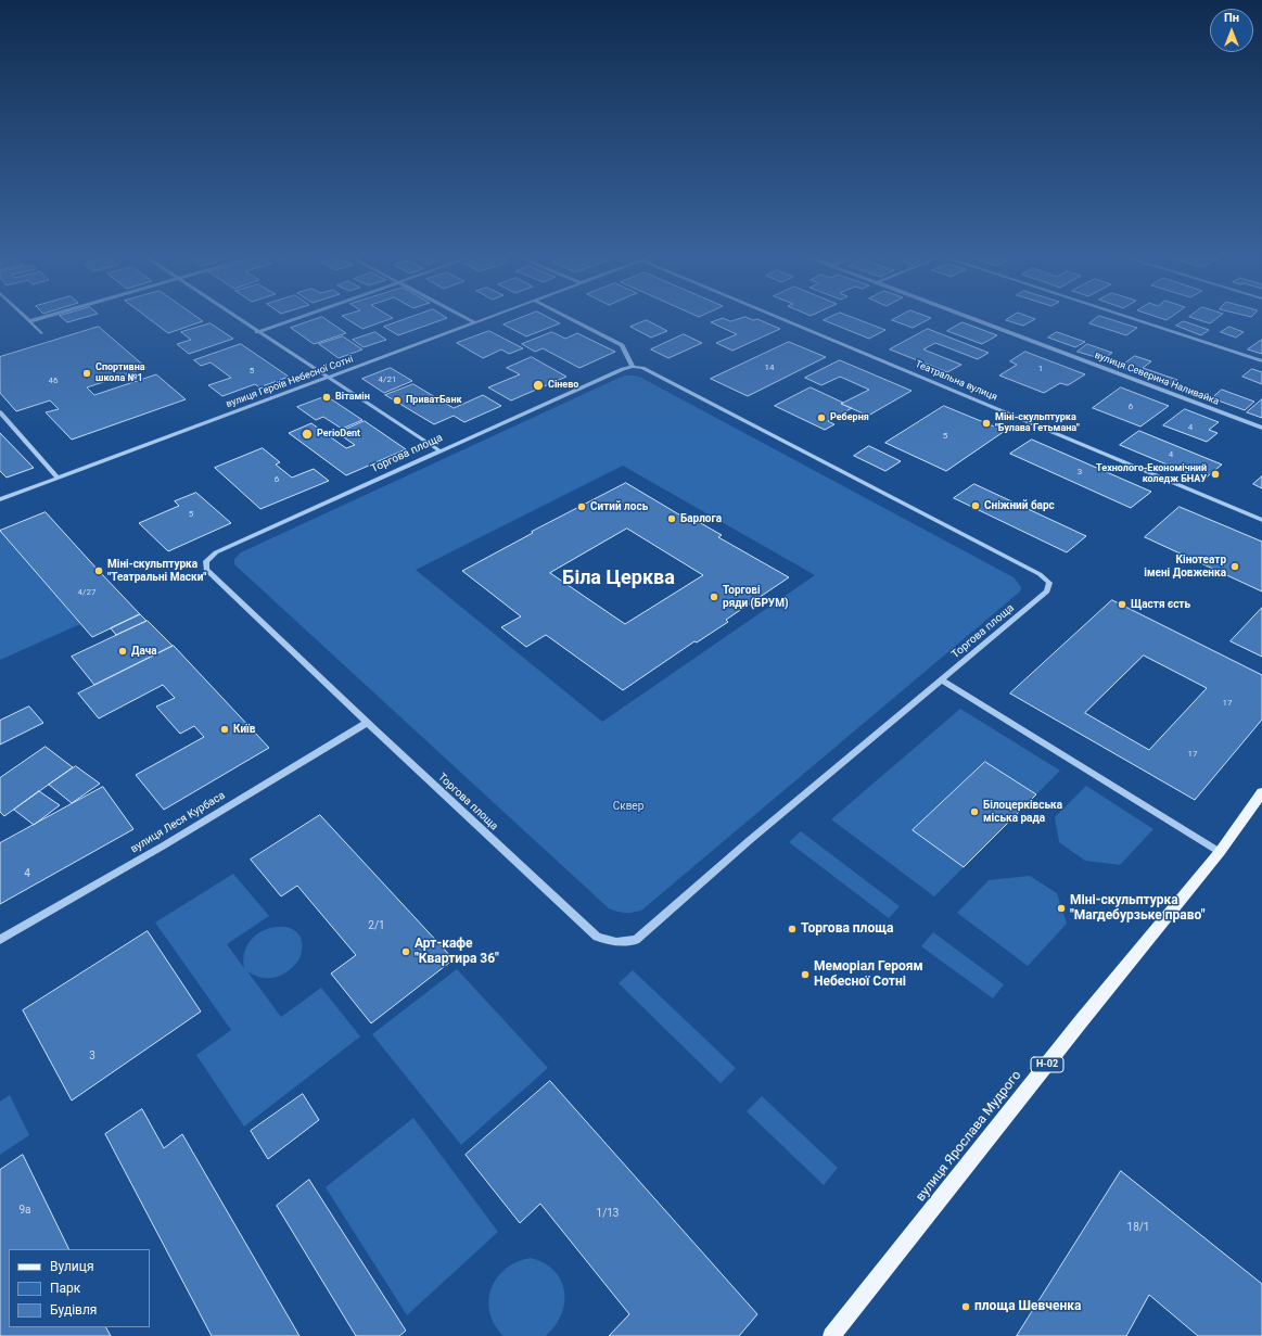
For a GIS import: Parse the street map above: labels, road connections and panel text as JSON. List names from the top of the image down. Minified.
{"streets":{"main road":["Н-02","вулиця Ярослава Мудрого"],"street":["вулиця Северина Наливайка","Театральна вулиця","вулиця Героїв Небесної Сотні","Торгова площа","вулиця Леся Курбаса"]},"crossings":[["Торгова площа","вулиця Леся Курбаса"]],"districts":["Біла Церква"],"parks":["Сквер"],"places":["Спортивна школа №1","Сінево","Вітамін","ПриватБанк","Реберня","Міні-скульптурка \"Булава Гетьмана\"","PerioDent","Технолого-Економічний коледж БНАУ","Сніжний барс","Ситий лось","Барлога","Кінотеатр імені Довженка","Міні-скульптурка \"Театральні Маски\"","Торгові ряди (БРУМ)","Щастя єсть","Дача","Київ","Білоцерківська міська рада","Міні-скульптурка \"Магдебурзьке право\"","Торгова площа","Арт-кафе \"Квартира 36\"","Меморіал Героям Небесної Сотні","площа Шевченка"],"house_numbers":["14","1","5","4/21","46","6","4","5","4","3","6","5","4/27","17","17","4","2/1","3","9а","1/13","18/1"],"legend":["Вулиця","Парк","Будівля"],"north":"top"}
